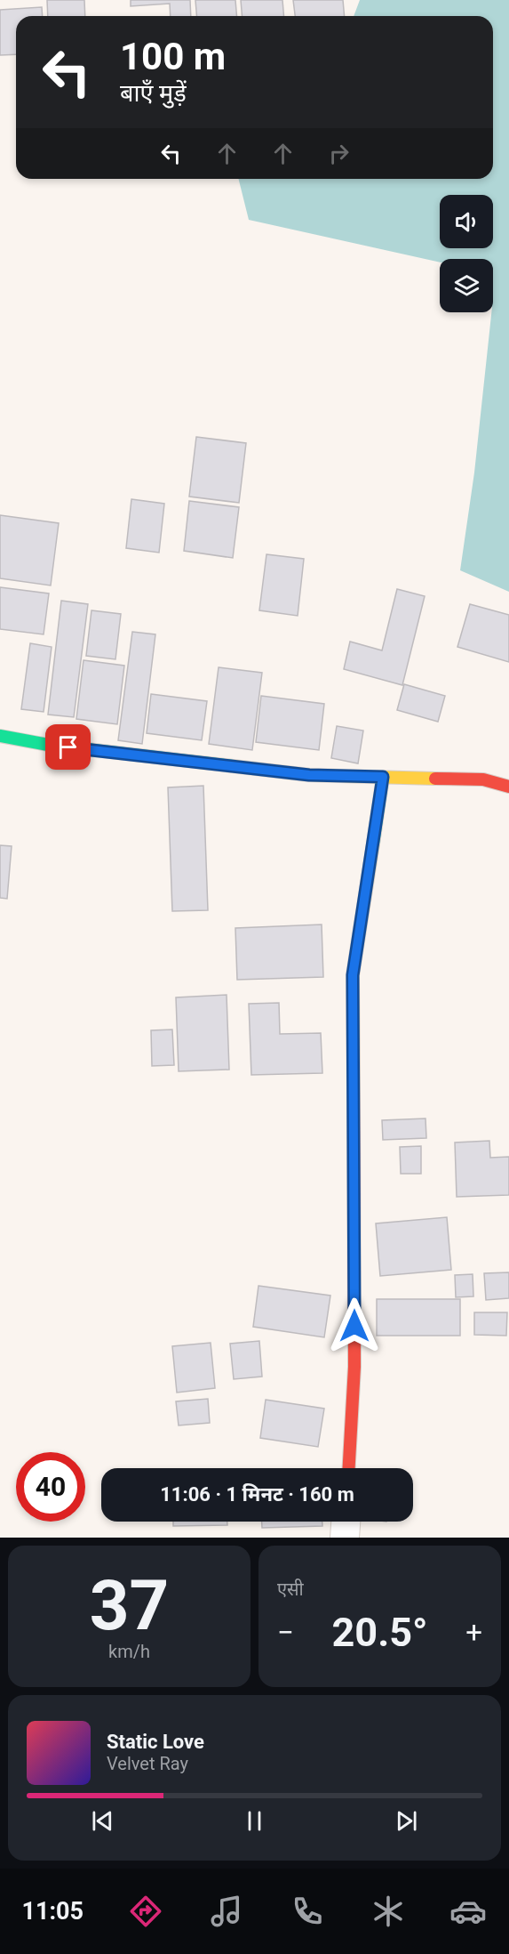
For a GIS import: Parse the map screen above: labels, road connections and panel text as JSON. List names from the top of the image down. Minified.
{"page":{"turn":["100 m","बाएँ मुड़ें"],"limit":"40","trip":"11:06 · 1 मिनट · 160 m","tile":[["37","km/h"],"एसी"],"heat":["−","20.5°","+"],"song":["Static Love","Velvet Ray"],"tabs":"11:05"}}
